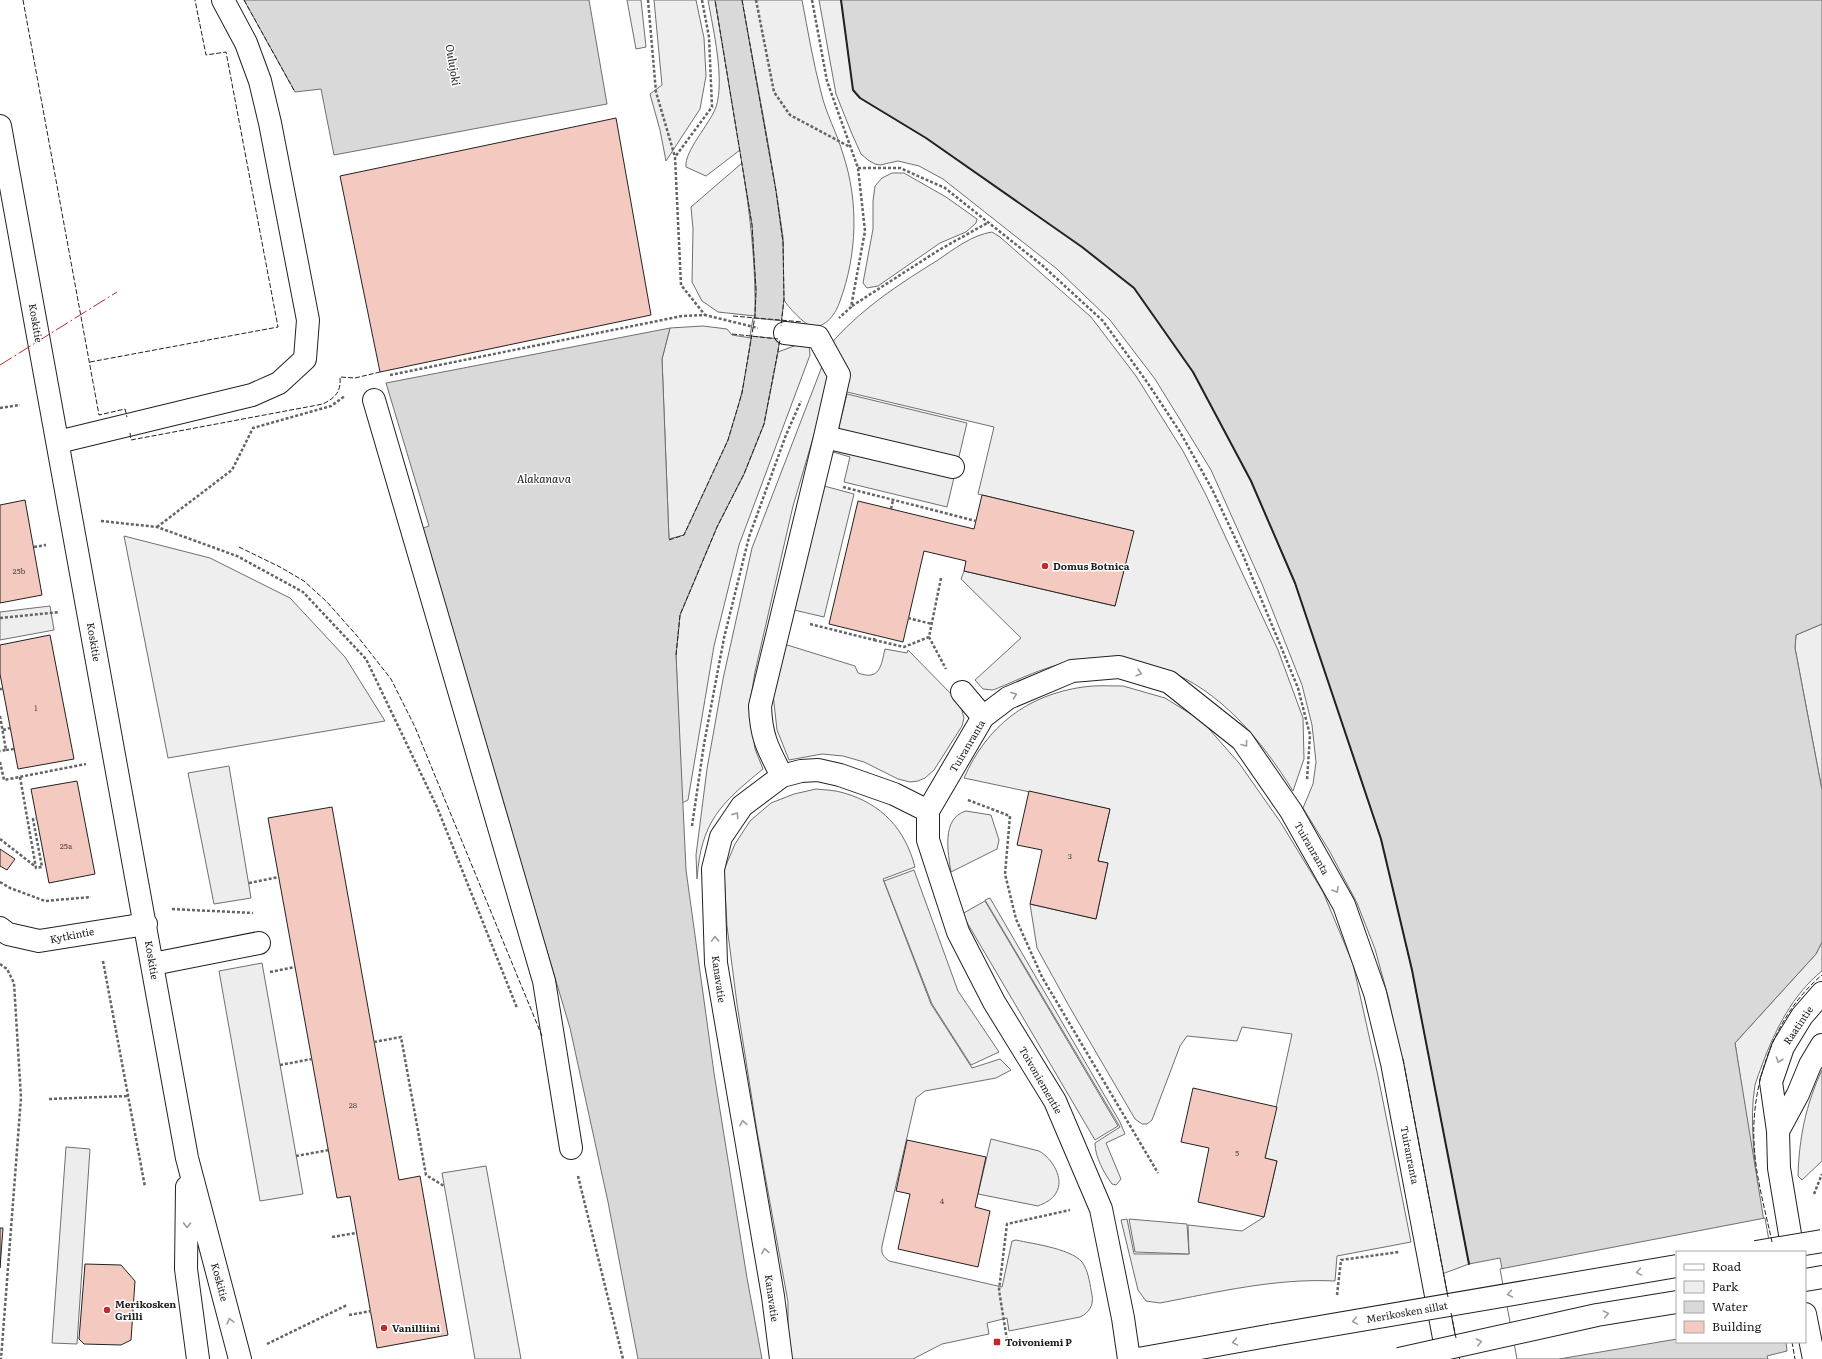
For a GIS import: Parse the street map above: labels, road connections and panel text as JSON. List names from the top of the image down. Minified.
{"streets":{"street":["Koskitie","Tuiranranta","Kytkintie","Kanavatie","Raatintie","Toivoniementie","Merikosken sillat"]},"crossings":[["Koskitie","Kytkintie"],["Tuiranranta","Kanavatie"],["Tuiranranta","Toivoniementie"],["Kanavatie","Toivoniementie"]],"one_way":["Tuiranranta"],"water":["Oulujoki","Alakanava"],"places":{"other":["Domus Botnica","Merikosken Grilli","Vanilliini"],"transit":["Toivoniemi P"]},"house_numbers":["25b","1","25a","3","28","5","4"],"legend":["Road","Park","Water","Building"]}
